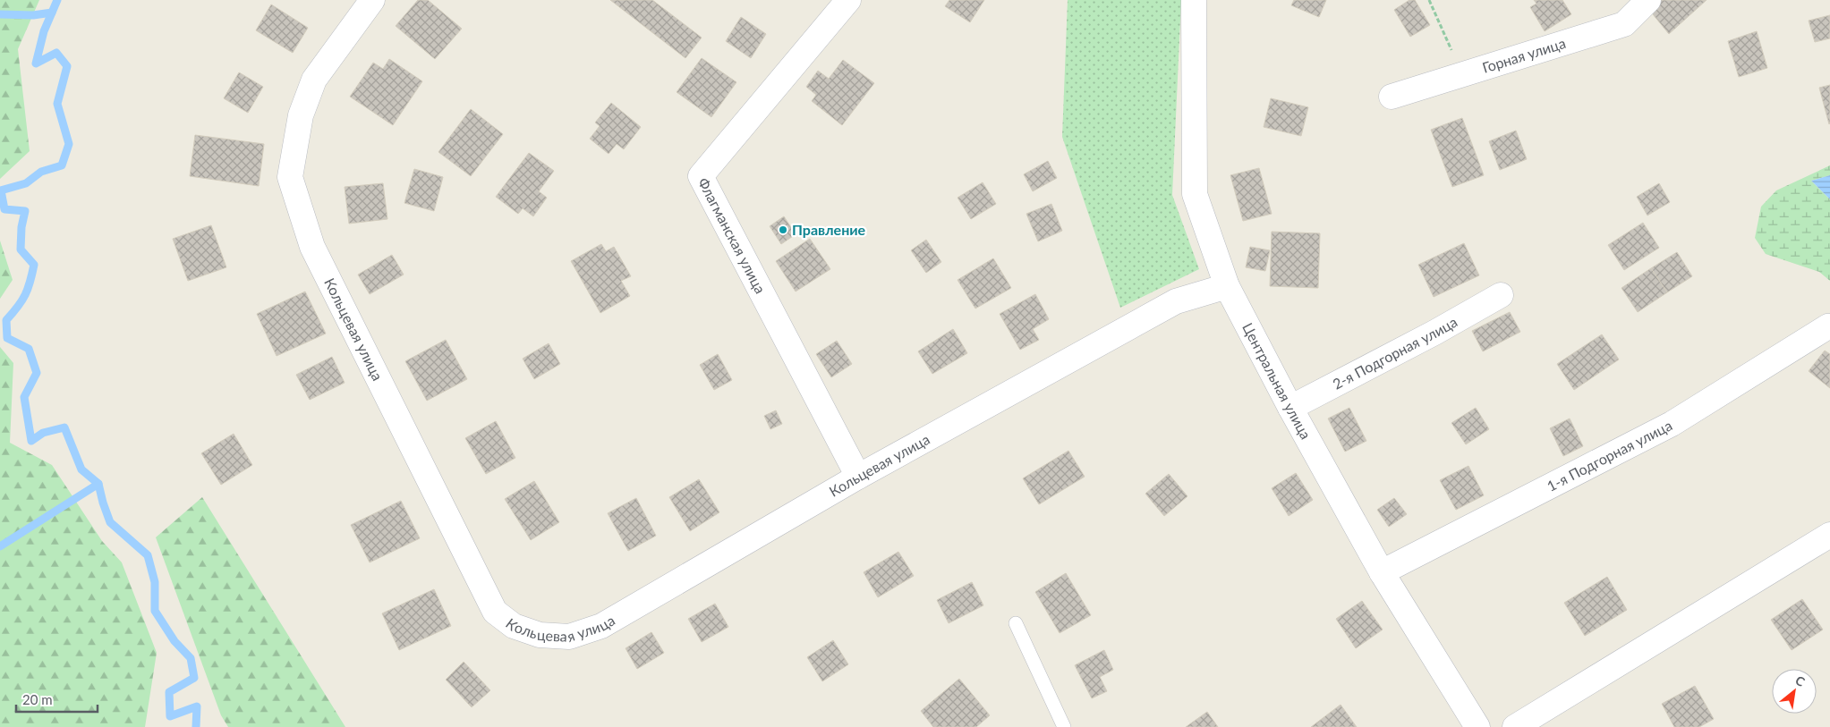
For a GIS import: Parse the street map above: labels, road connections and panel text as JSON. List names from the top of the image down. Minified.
{"streets":{"street":["Горная улица","Флагманская улица","Кольцевая улица","2-я Подгорная улица","Центральная улица","1-я Подгорная улица"]},"crossings":[["Флагманская улица","Кольцевая улица"],["Кольцевая улица","Центральная улица"],["2-я Подгорная улица","Центральная улица"],["Центральная улица","1-я Подгорная улица"]],"places":["Правление"],"scale_bar":"20 m","north":"top right"}
